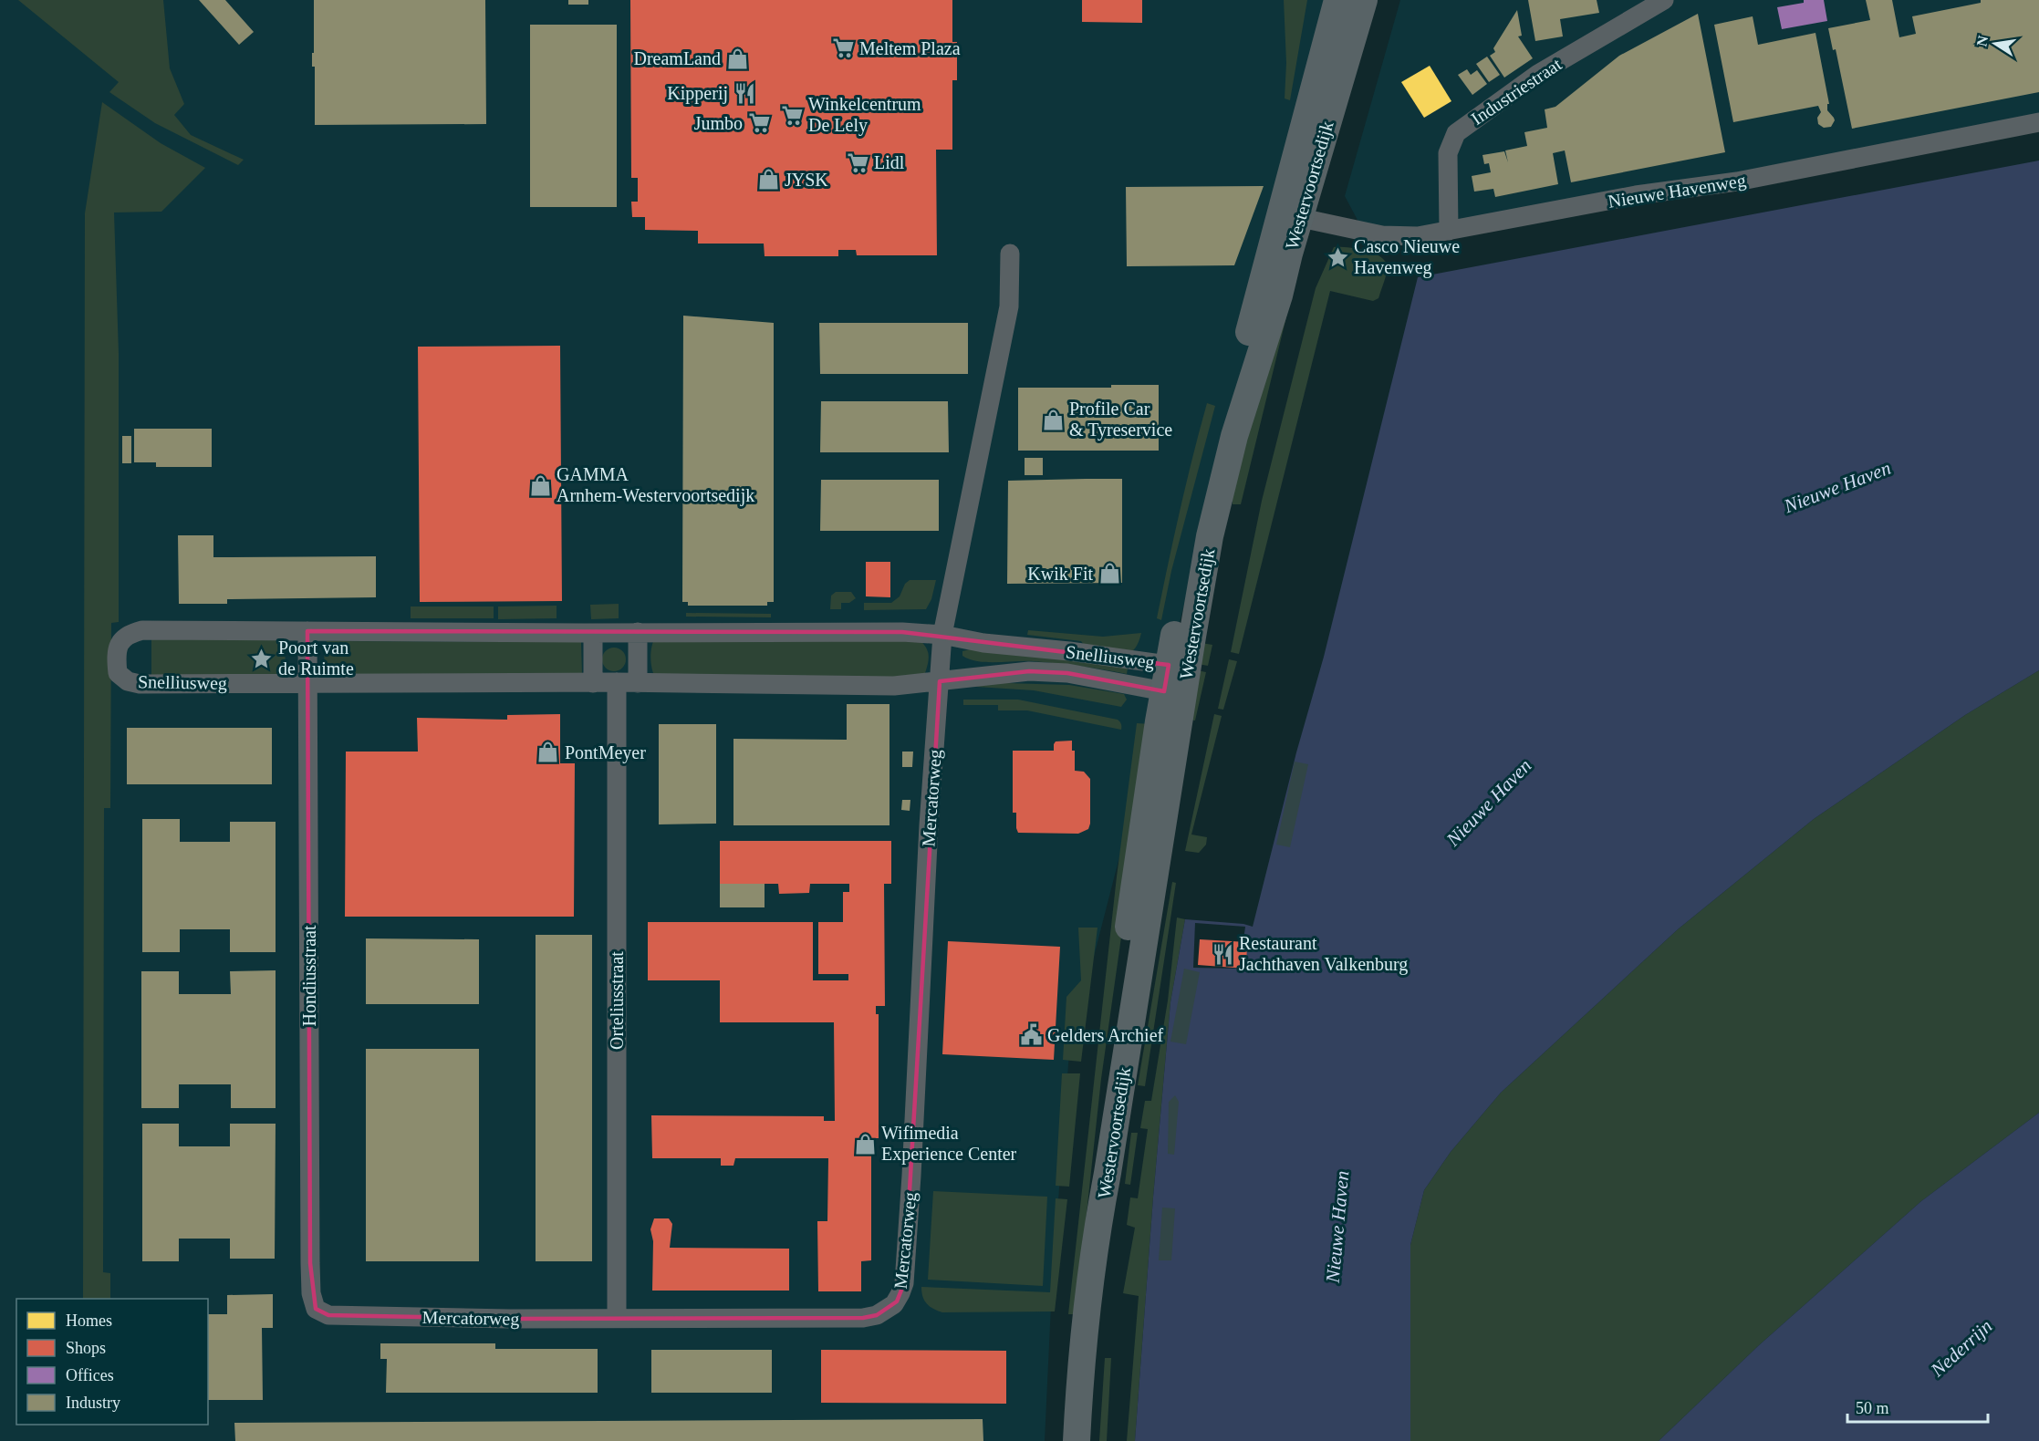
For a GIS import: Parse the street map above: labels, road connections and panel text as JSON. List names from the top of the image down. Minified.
{"streets":{"main road":["Westervoortsedijk"],"street":["Industriestraat","Nieuwe Havenweg","Snelliusweg","Mercatorweg","Hondiusstraat","Orteliusstraat"]},"crossings":[["Industriestraat","Nieuwe Havenweg"],["Westervoortsedijk","Nieuwe Havenweg"],["Westervoortsedijk","Snelliusweg"],["Snelliusweg","Mercatorweg"],["Snelliusweg","Hondiusstraat"],["Snelliusweg","Orteliusstraat"],["Mercatorweg","Hondiusstraat"],["Mercatorweg","Orteliusstraat"]],"water":["Nieuwe Haven","Nederrijn"],"places":{"supermarket":["Meltem Plaza","Winkelcentrum De Lely","Jumbo","Lidl"],"shop":["DreamLand","JYSK","Profile Car & Tyreservice","GAMMA Arnhem-Westervoortsedijk","Kwik Fit","PontMeyer","Wifimedia Experience Center"],"restaurant":["Kipperij","Restaurant Jachthaven Valkenburg"],"place":["Casco Nieuwe Havenweg","Poort van de Ruimte"],"public building":["Gelders Archief"]},"legend":["Homes","Shops","Offices","Industry"],"scale_bar":"50 m","north":"left"}
